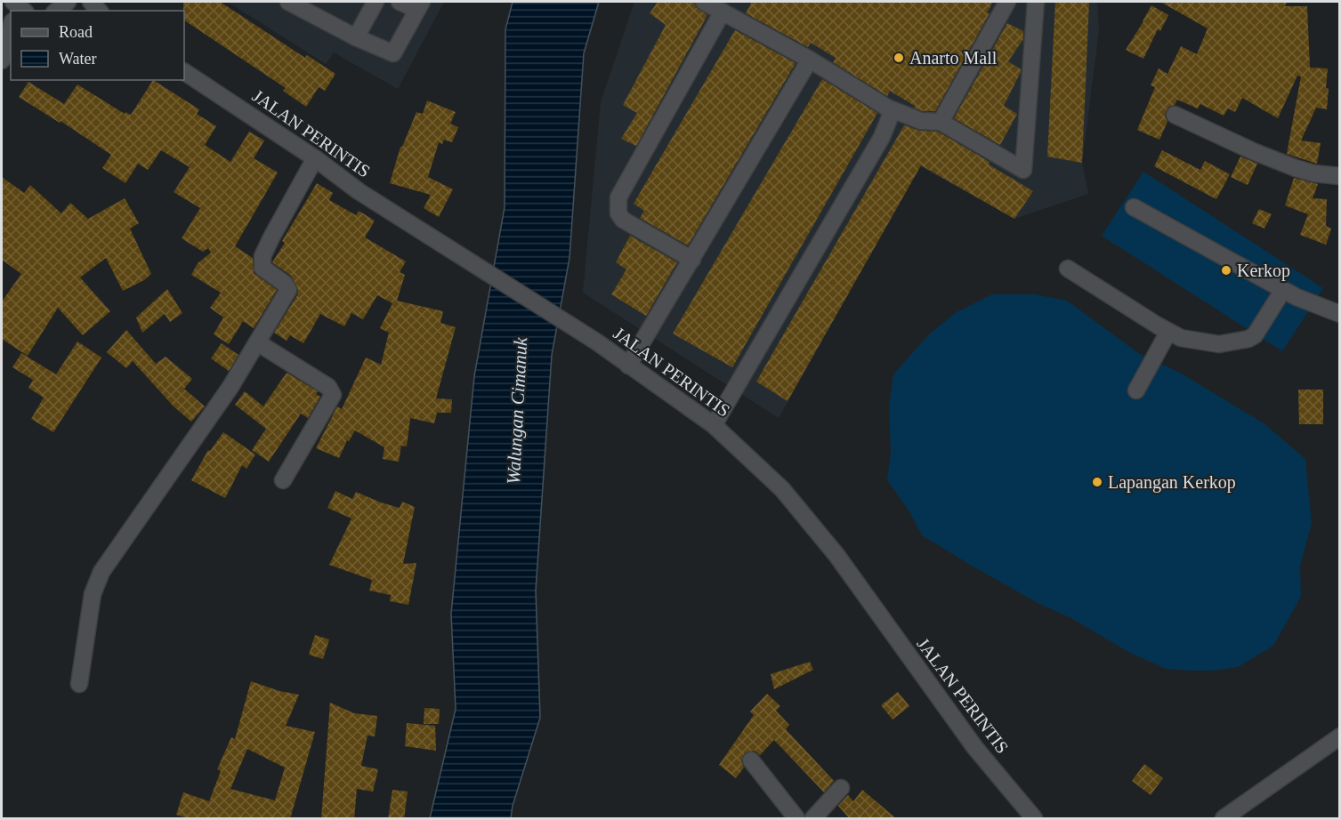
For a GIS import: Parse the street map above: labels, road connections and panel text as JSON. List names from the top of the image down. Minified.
{"streets":{"street":["JALAN PERINTIS"]},"water":["Walungan Cimanuk"],"places":["Anarto Mall","Kerkop","Lapangan Kerkop"],"legend":["Road","Water"]}
